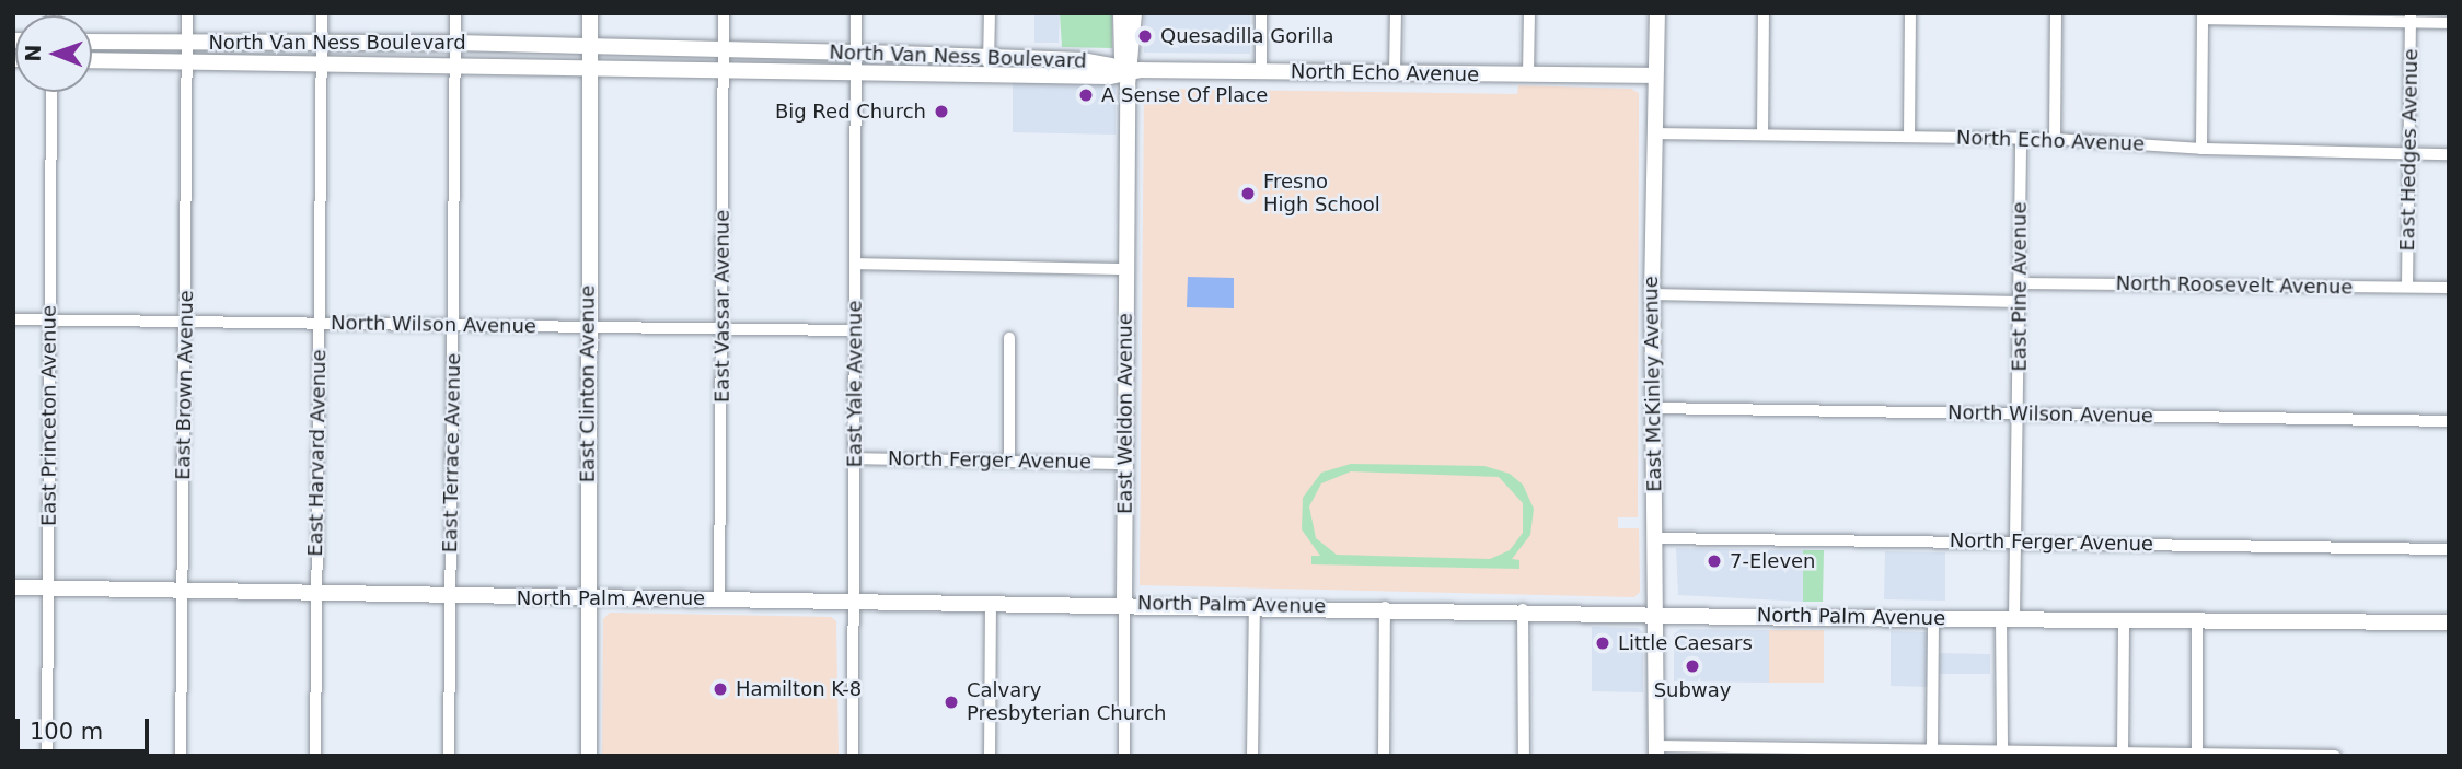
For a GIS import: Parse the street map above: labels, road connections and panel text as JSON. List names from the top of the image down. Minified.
{"streets":{"main road":["North Van Ness Boulevard","North Echo Avenue","East Clinton Avenue","East McKinley Avenue","East Weldon Avenue","North Palm Avenue"],"street":["East Hedges Avenue","North Roosevelt Avenue","East Pine Avenue","East Vassar Avenue","North Wilson Avenue","East Yale Avenue","East Brown Avenue","East Princeton Avenue","East Harvard Avenue","East Terrace Avenue","North Ferger Avenue"]},"crossings":[["North Van Ness Boulevard","North Echo Avenue"],["North Van Ness Boulevard","East Vassar Avenue"],["North Van Ness Boulevard","East Clinton Avenue"],["North Van Ness Boulevard","East Yale Avenue"],["North Van Ness Boulevard","East Brown Avenue"],["North Van Ness Boulevard","East Weldon Avenue"],["North Van Ness Boulevard","East Harvard Avenue"],["North Van Ness Boulevard","East Terrace Avenue"],["North Echo Avenue","East Hedges Avenue"],["North Echo Avenue","East Pine Avenue"],["North Echo Avenue","East McKinley Avenue"],["North Echo Avenue","East Weldon Avenue"],["East Hedges Avenue","North Roosevelt Avenue"],["North Roosevelt Avenue","East Pine Avenue"],["East Pine Avenue","North Wilson Avenue"],["East Pine Avenue","North Ferger Avenue"],["East Pine Avenue","North Palm Avenue"],["East Vassar Avenue","North Wilson Avenue"],["East Vassar Avenue","North Palm Avenue"],["North Wilson Avenue","East Clinton Avenue"],["North Wilson Avenue","East Yale Avenue"],["North Wilson Avenue","East McKinley Avenue"],["North Wilson Avenue","East Brown Avenue"],["North Wilson Avenue","East Princeton Avenue"],["North Wilson Avenue","East Harvard Avenue"],["North Wilson Avenue","East Terrace Avenue"],["East Clinton Avenue","North Palm Avenue"],["East Yale Avenue","North Ferger Avenue"],["East Yale Avenue","North Palm Avenue"],["East McKinley Avenue","North Ferger Avenue"],["East McKinley Avenue","North Palm Avenue"],["East Brown Avenue","North Palm Avenue"],["East Weldon Avenue","North Ferger Avenue"],["East Weldon Avenue","North Palm Avenue"],["East Princeton Avenue","North Palm Avenue"],["East Harvard Avenue","North Palm Avenue"],["East Terrace Avenue","North Palm Avenue"]],"places":["Quesadilla Gorilla","A Sense Of Place","Big Red Church","Fresno High School","7-Eleven","Little Caesars","Subway","Hamilton K-8","Calvary Presbyterian Church"],"scale_bar":"100 m","north":"left"}
